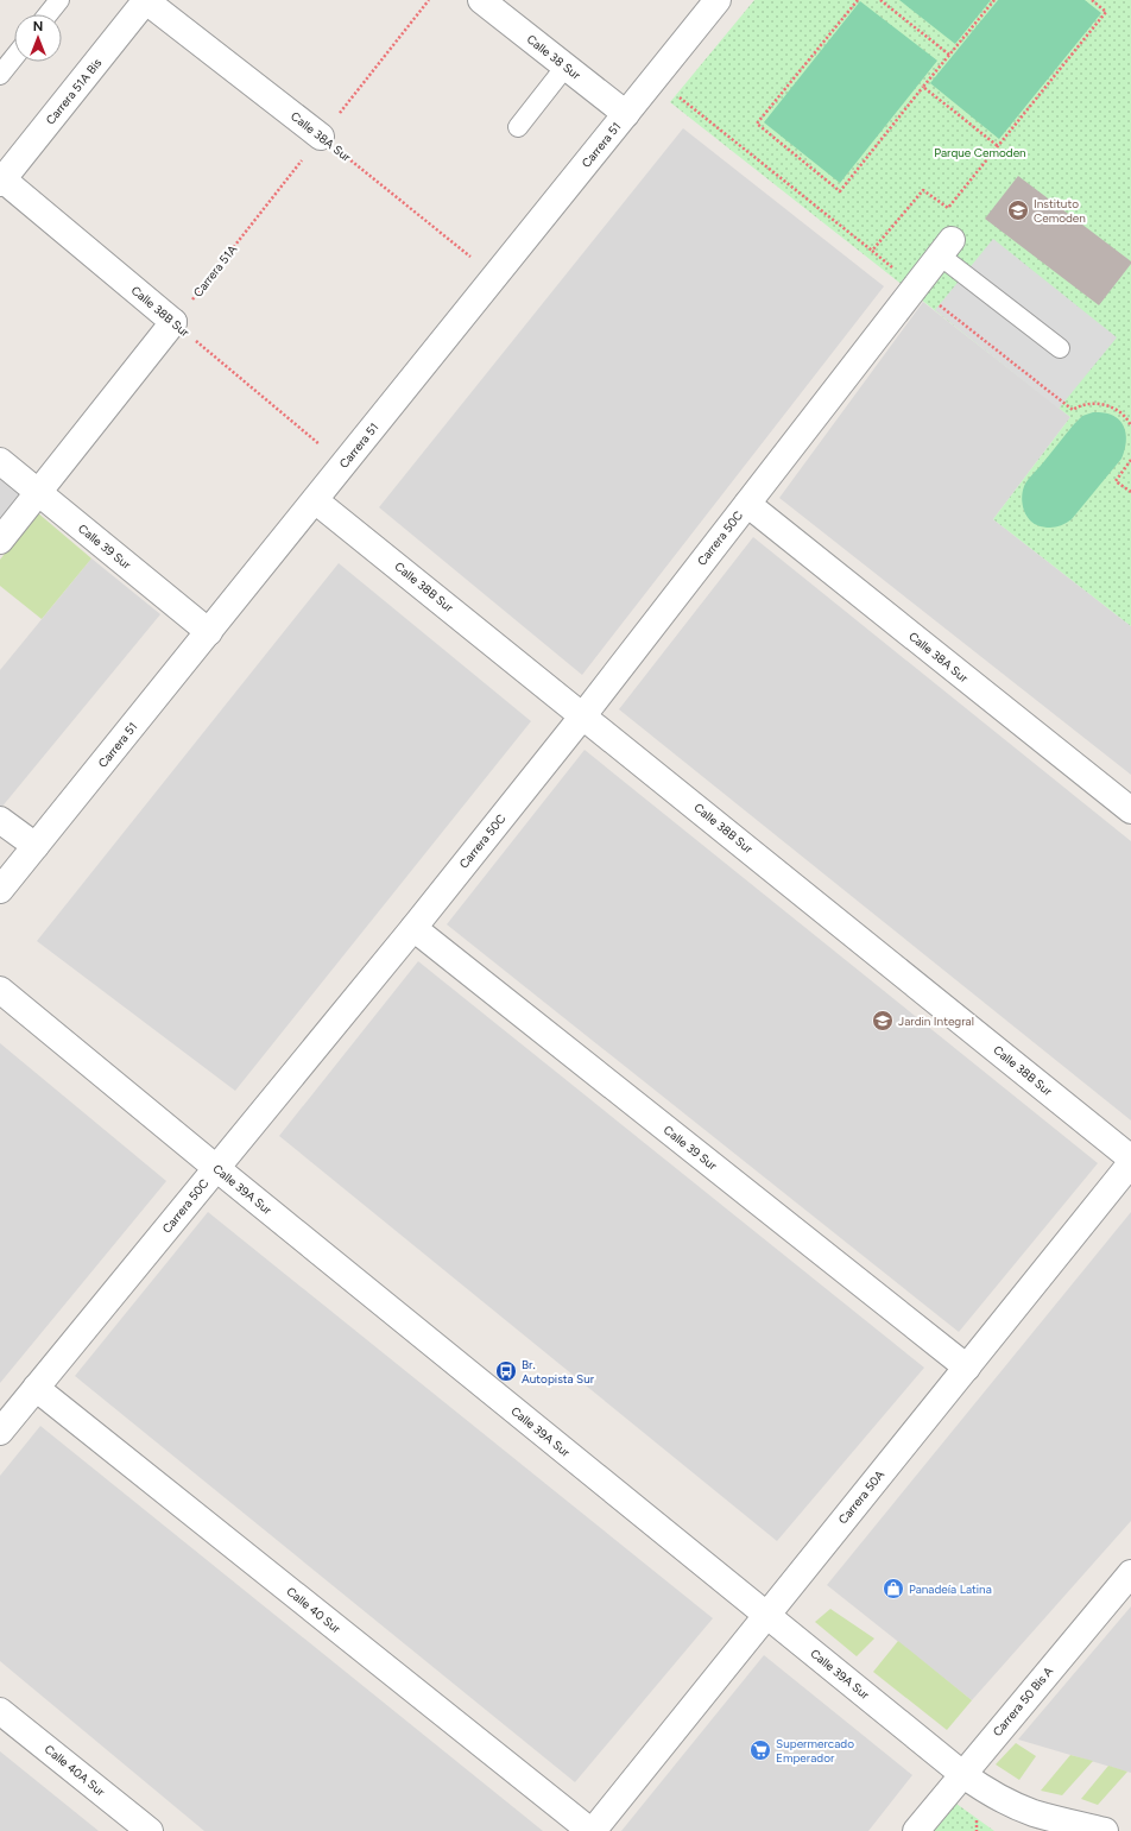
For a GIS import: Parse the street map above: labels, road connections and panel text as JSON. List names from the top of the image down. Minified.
{"streets":{"street":["Calle 38 Sur","Carrera 51A Bis","Calle 38A Sur","Carrera 51","Calle 38B Sur","Carrera 50C","Calle 39 Sur","Calle 39A Sur","Carrera 50A","Calle 40 Sur","Carrera 50 Bis A","Calle 40A Sur"],"path":["Carrera 51A"]},"crossings":[["Calle 38 Sur","Carrera 51"],["Carrera 51A Bis","Calle 38A Sur"],["Carrera 51A Bis","Calle 38B Sur"],["Calle 38A Sur","Carrera 51"],["Calle 38A Sur","Carrera 51A"],["Calle 38A Sur","Carrera 50C"],["Carrera 51","Calle 38B Sur"],["Carrera 51","Calle 39 Sur"],["Carrera 51A","Calle 38B Sur"],["Calle 38B Sur","Carrera 50C"],["Carrera 50C","Calle 39 Sur"],["Carrera 50C","Calle 39A Sur"],["Carrera 50C","Calle 40 Sur"],["Calle 39 Sur","Carrera 50A"],["Calle 39A Sur","Carrera 50A"],["Calle 39A Sur","Carrera 50 Bis A"],["Carrera 50A","Calle 40 Sur"]],"parks":["Parque Cemoden"],"places":{"school or university":["Instituto Cemoden","Jardin Integral"],"bus stop":["Br. Autopista Sur"],"shop":["Panadeía Latina"],"supermarket":["Supermercado Emperador"]},"north":"top"}
